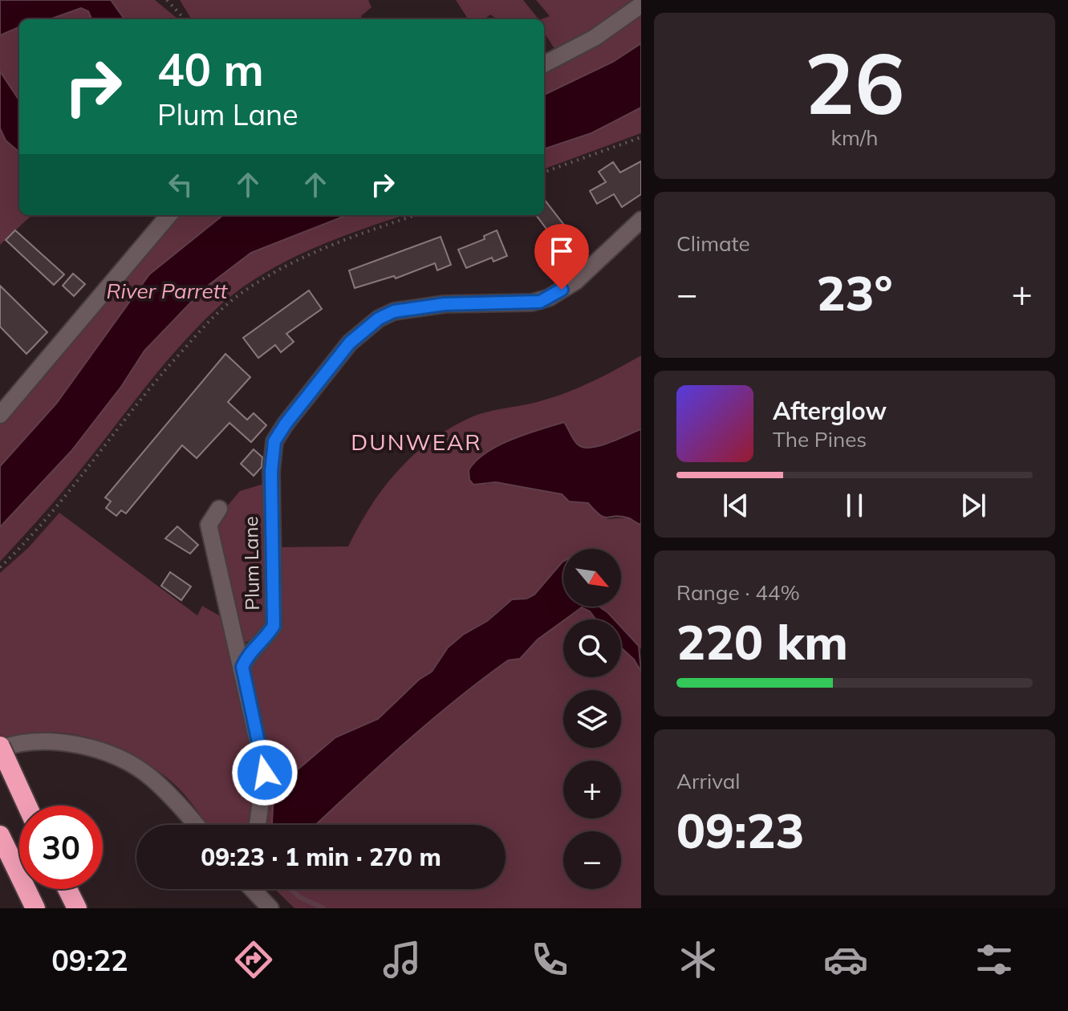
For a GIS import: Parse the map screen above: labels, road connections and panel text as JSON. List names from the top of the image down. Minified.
{"streets":{"street":["Plum Lane"]},"districts":["DUNWEAR"],"water":["River Parrett"],"north":"bottom right","page":{"tile":[["26","km/h"],"Climate",["Range · 44%","220 km"],["Arrival","09:23"]],"turn":["40 m","Plum Lane"],"heat":["−","23°","+"],"song":["Afterglow","The Pines"],"map_buttons":["+","−"],"limit":"30","trip":"09:23 · 1 min · 270 m","tabs":"09:22"}}
